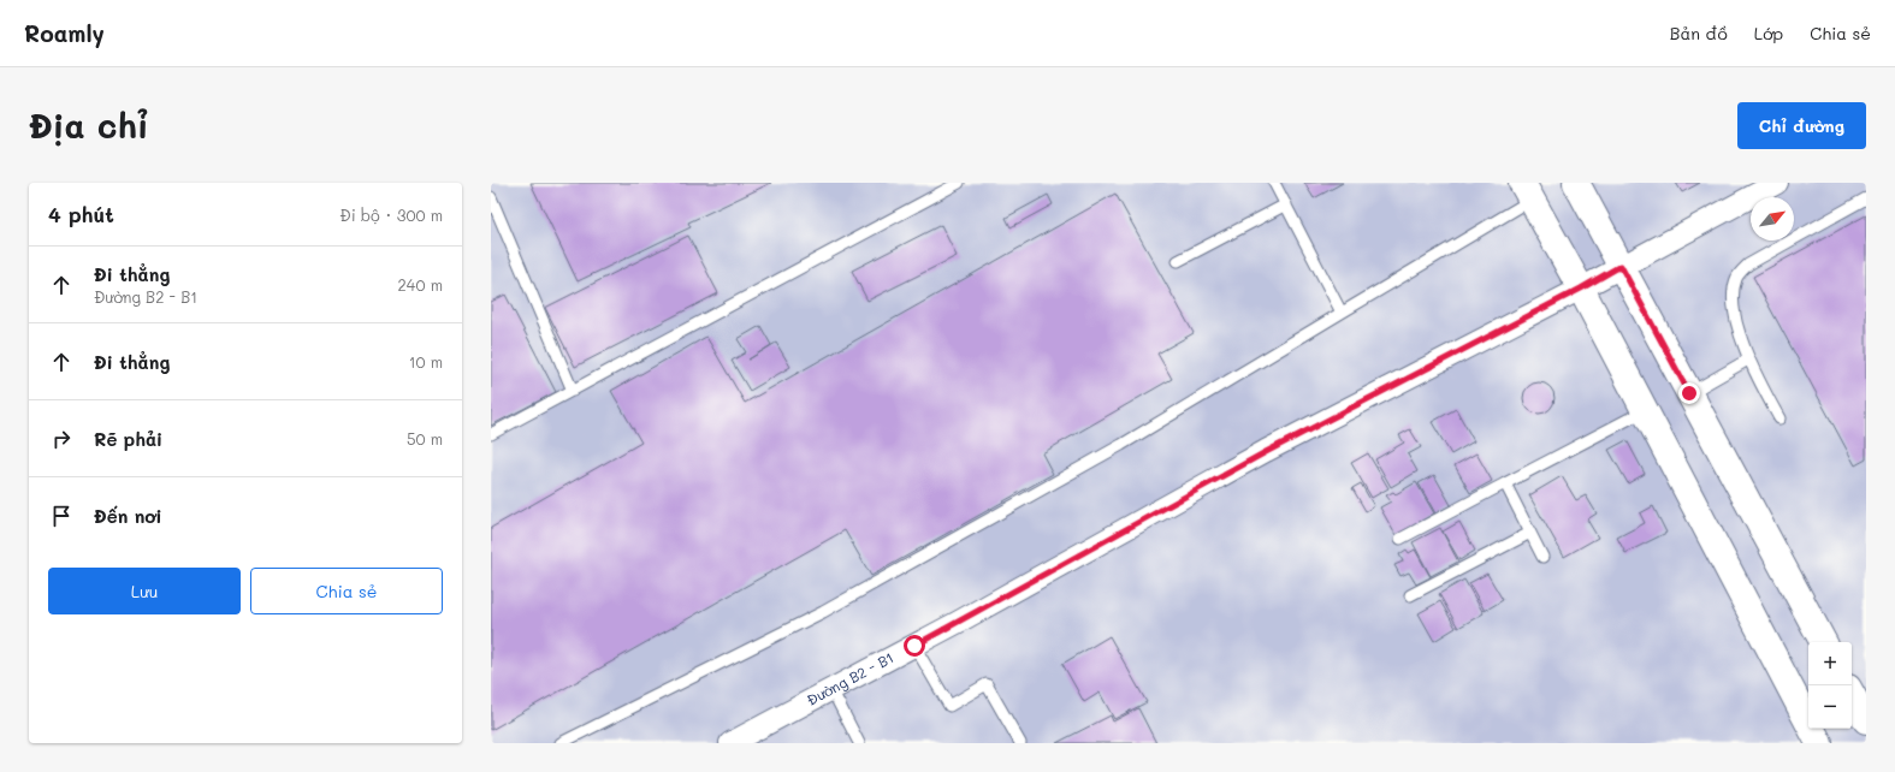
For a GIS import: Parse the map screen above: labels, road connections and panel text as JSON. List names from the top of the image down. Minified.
{"streets":{"street":["Đường B2 - B1"]},"north":"top right","page":{"header":"Roamly","nav":["Bản đồ","Lớp","Chia sẻ"],"buttons":["Chỉ đường",["Lưu","Chia sẻ"]],"title":"Địa chỉ","heading":["4 phút","Đi bộ · 300 m"],"list":[["Đi thẳng","Đường B2 - B1","240 m"],["Đi thẳng","10 m"],["Rẽ phải","50 m"],"Đến nơi"],"map_buttons":["+","−"]}}
